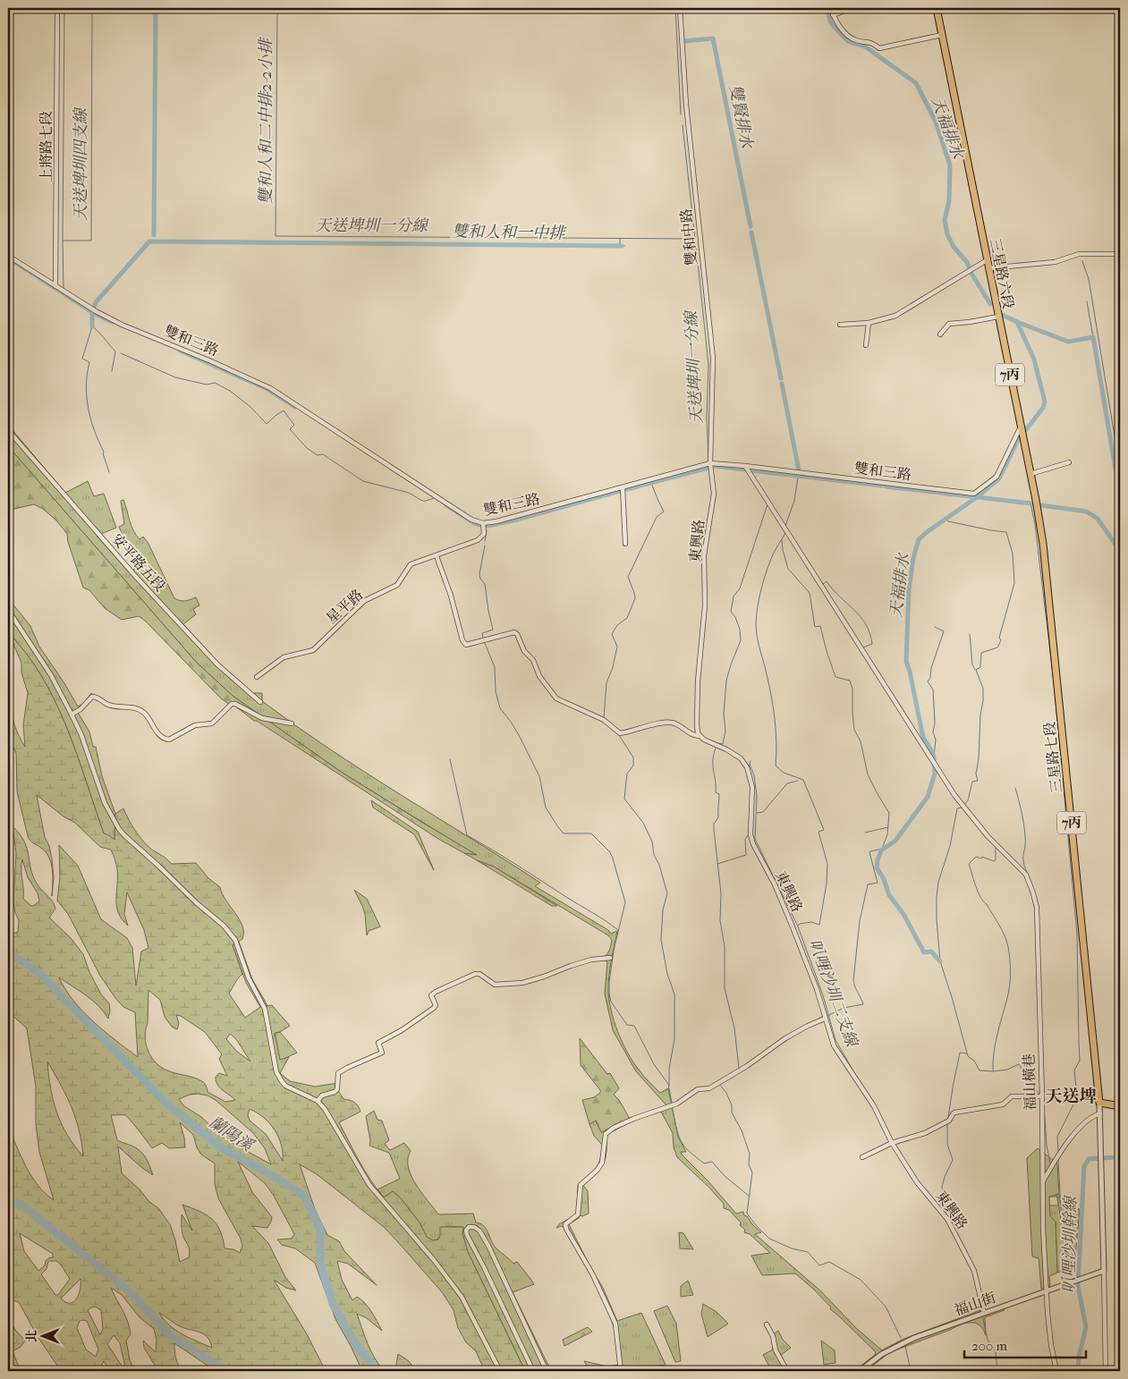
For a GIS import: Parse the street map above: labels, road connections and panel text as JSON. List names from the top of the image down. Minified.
{"streets":{"main road":["三星路六段","7丙","三星路七段"],"street":["上將路七段","雙和中路","雙和三路","東興路","安平路五段","星平路","福山橫巷","福山街"]},"crossings":[["上將路七段","雙和三路"],["雙和中路","雙和三路"],["雙和中路","東興路"],["三星路六段","雙和三路"],["三星路六段","三星路七段"],["雙和三路","東興路"],["雙和三路","星平路"],["雙和三路","福山橫巷"],["東興路","福山街"],["福山橫巷","福山街"]],"districts":["天送埤"],"water":["雙賢排水","雙和人和二中排2-2小排","天福排水","天送埤圳四支線","天送埤圳一分線","雙和人和一中排","叭哩沙圳二支線","蘭陽溪","叭哩沙圳幹線"],"scale_bar":"200 m","north":"left"}
